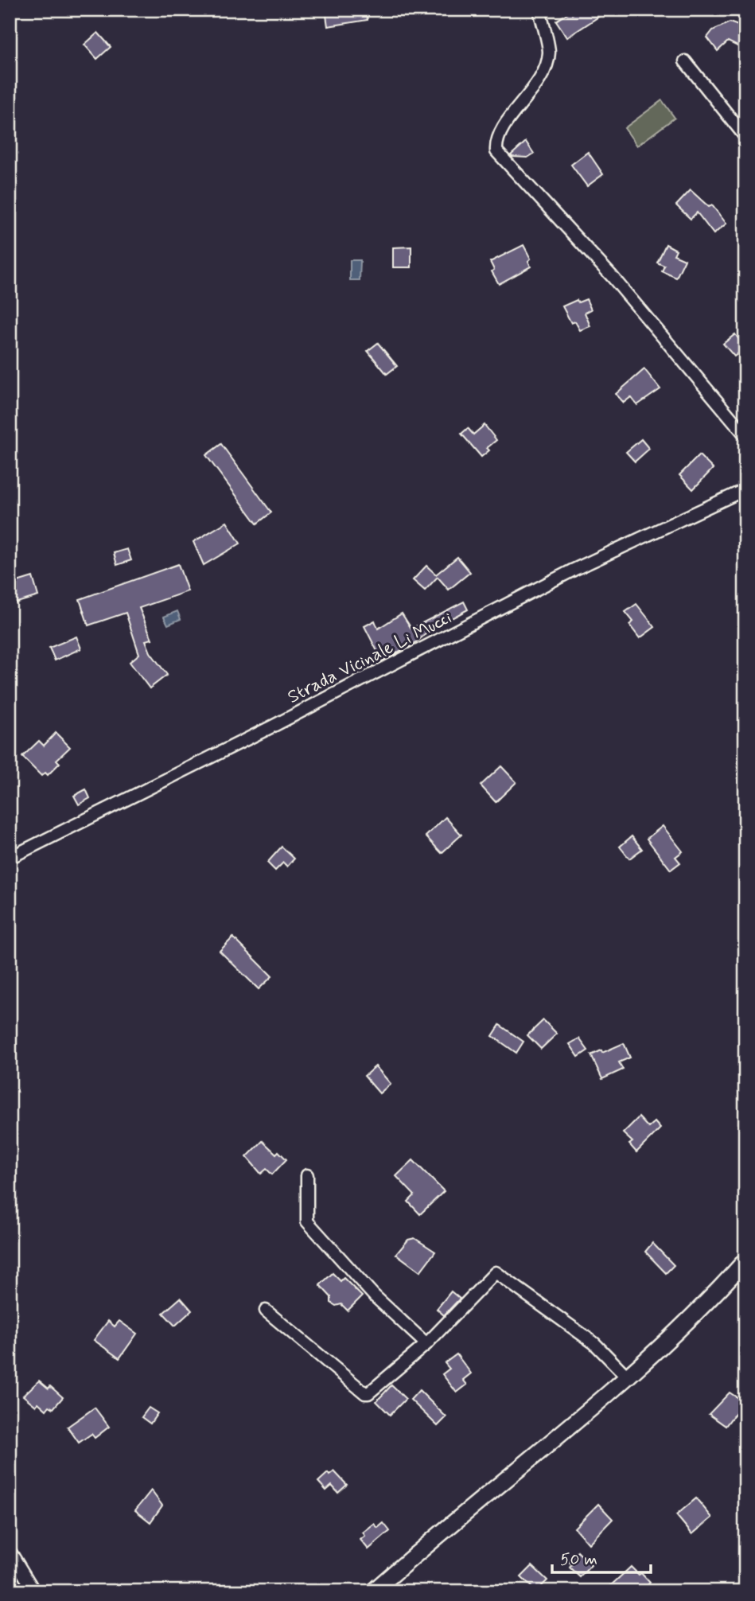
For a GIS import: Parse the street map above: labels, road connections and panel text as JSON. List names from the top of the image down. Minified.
{"streets":{"street":["Strada Vicinale Li Mucci"]},"scale_bar":"50 m"}
